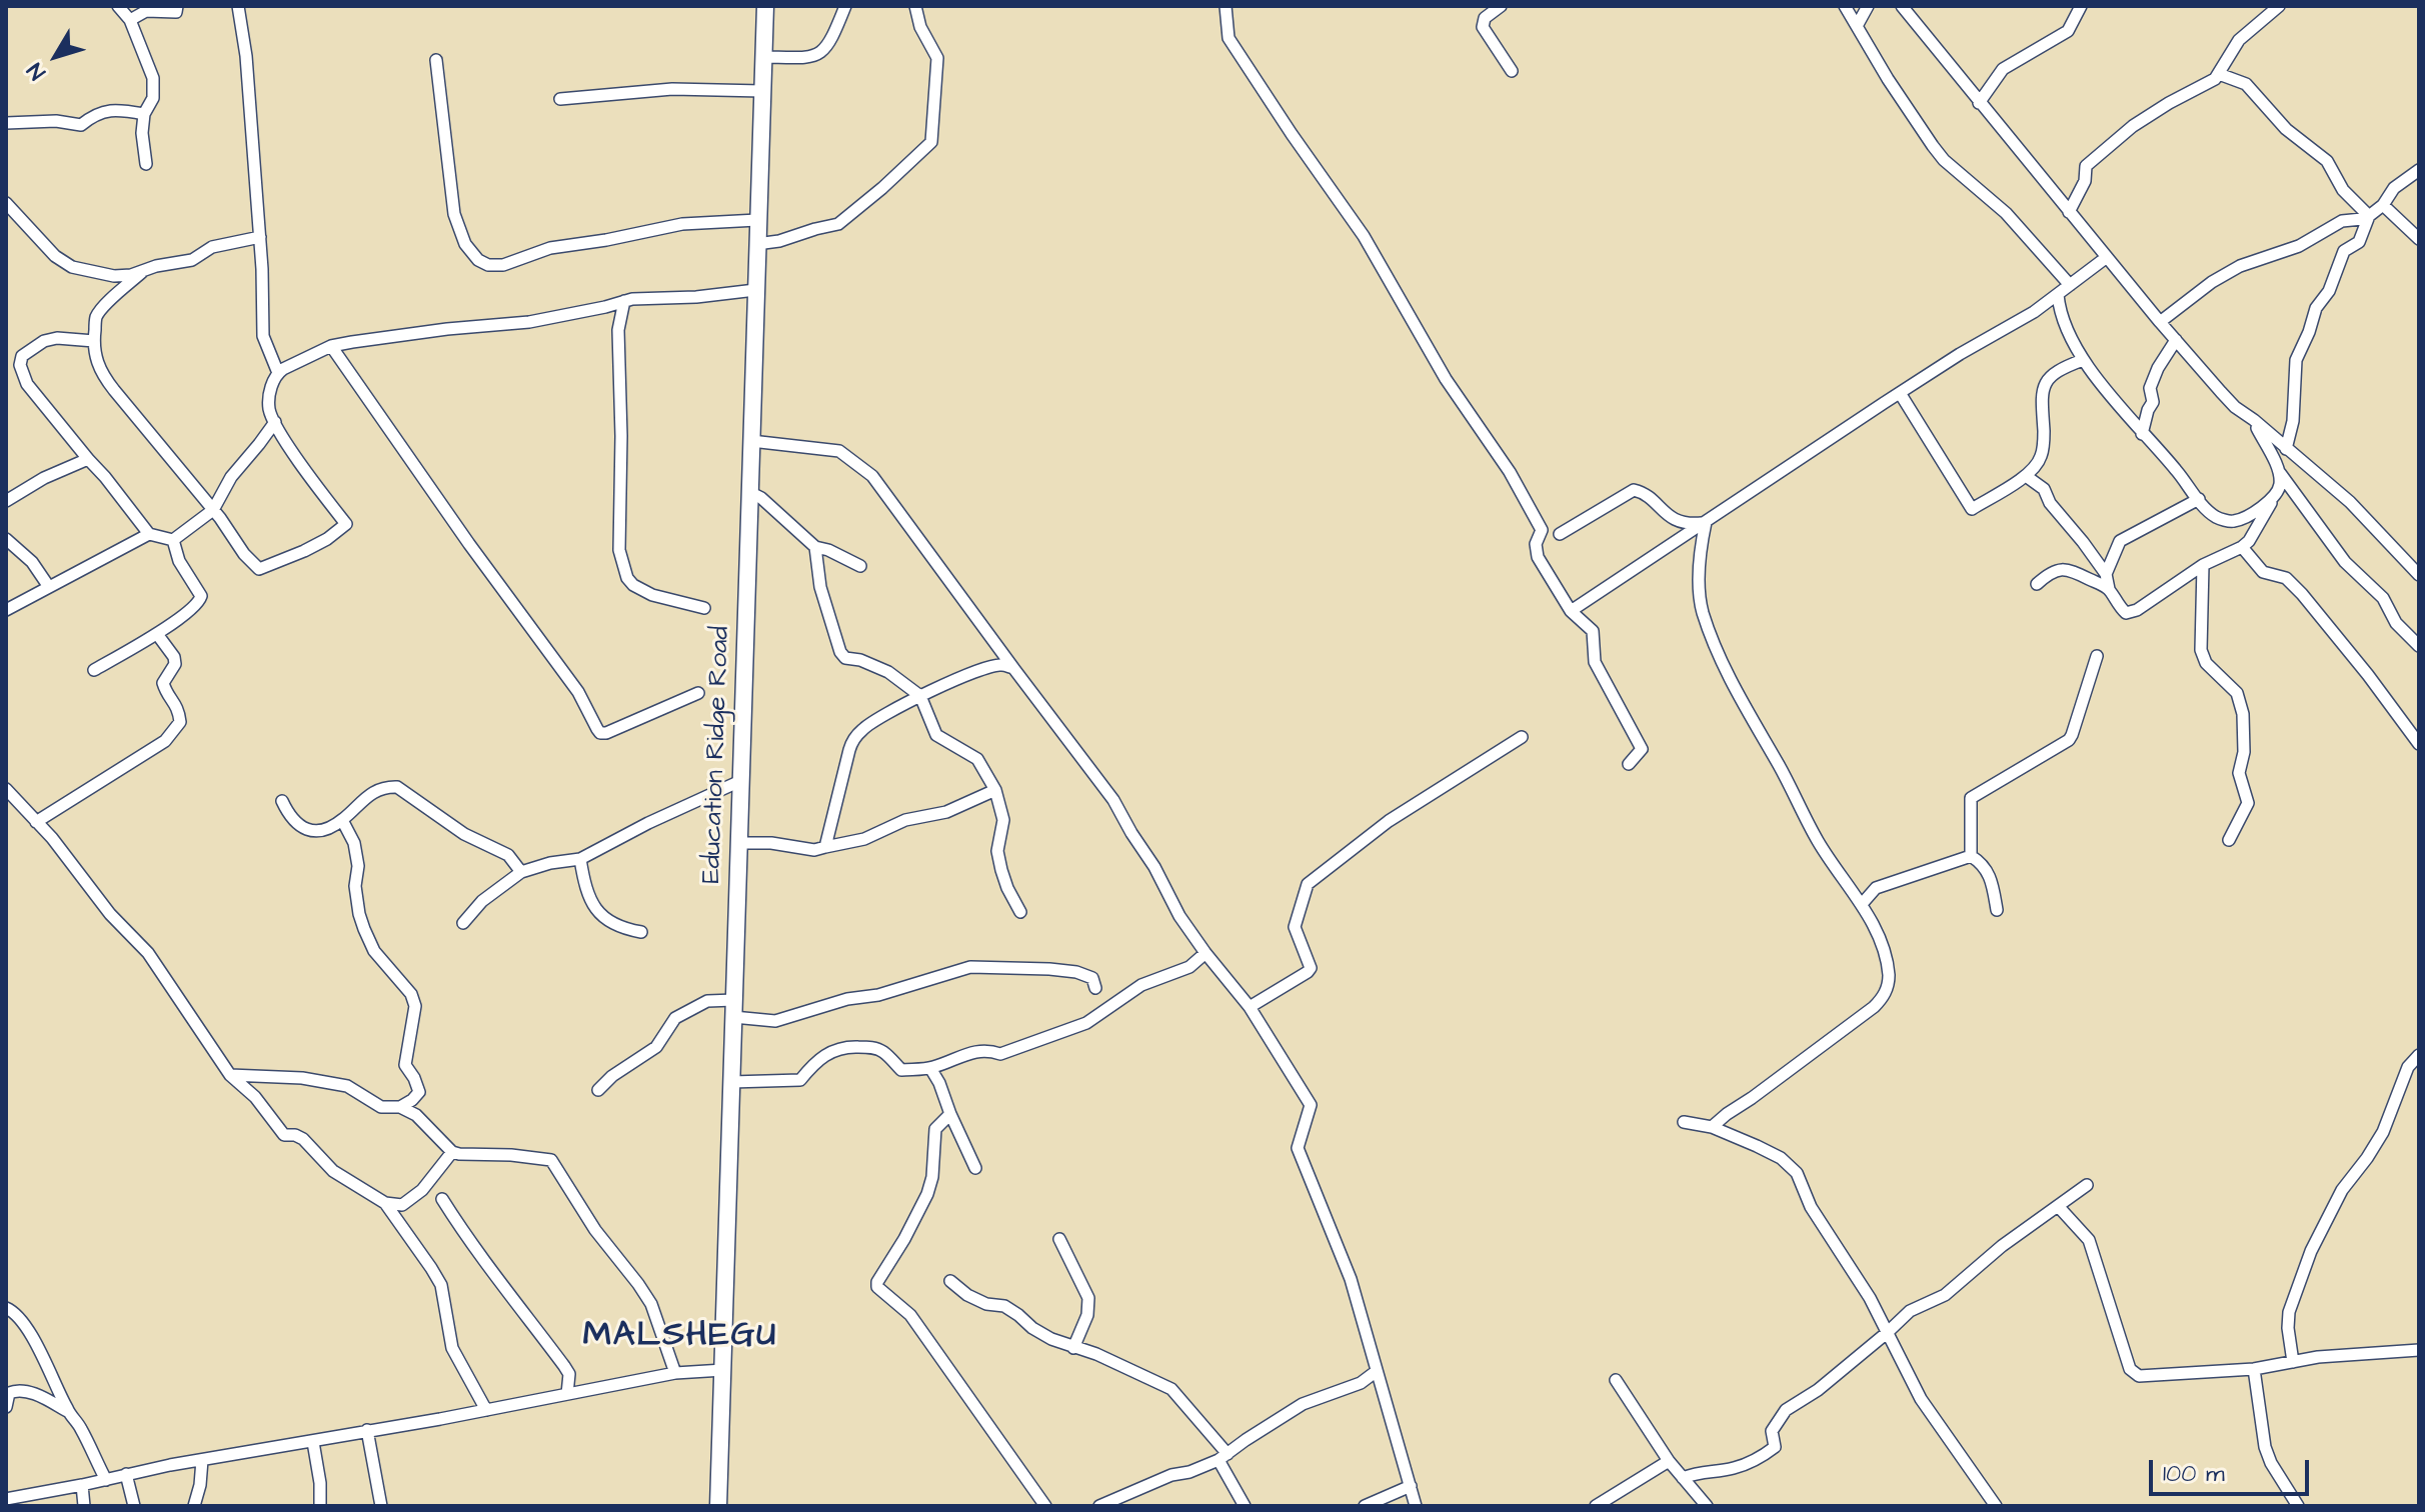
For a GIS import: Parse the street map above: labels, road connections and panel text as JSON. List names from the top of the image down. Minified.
{"streets":{"main road":["Education Ridge Road"]},"districts":["MALSHEGU"],"scale_bar":"100 m","north":"bottom left"}
